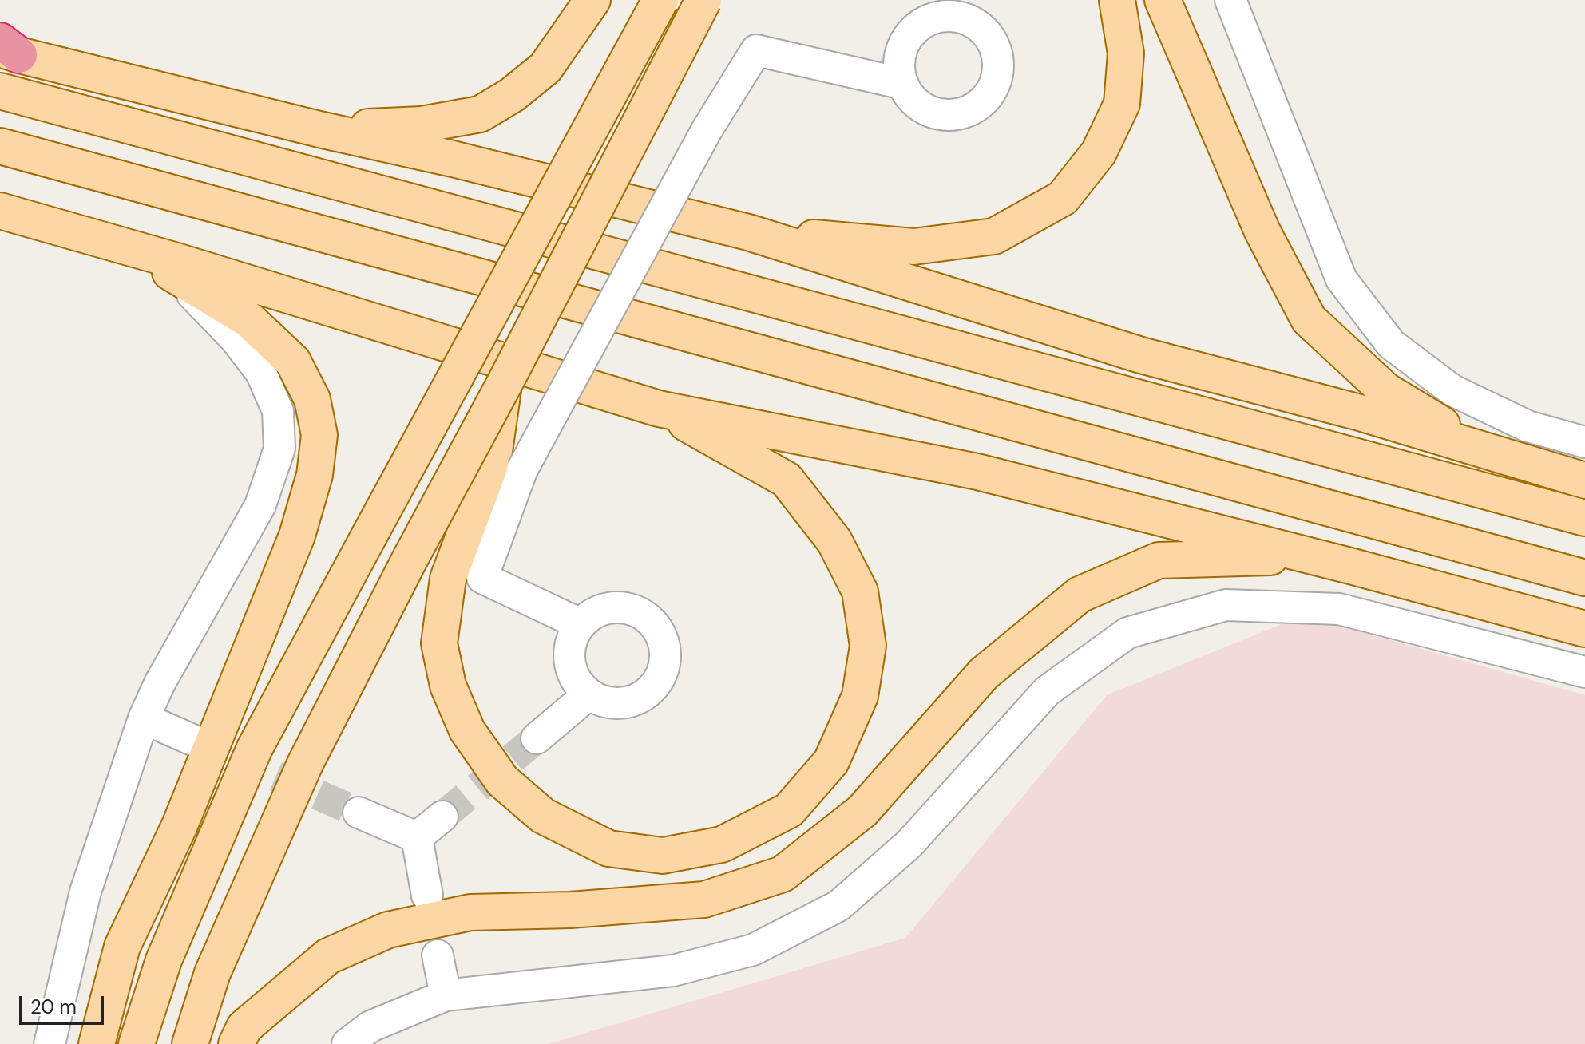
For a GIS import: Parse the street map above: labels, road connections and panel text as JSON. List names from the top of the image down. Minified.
{"scale_bar":"20 m"}
